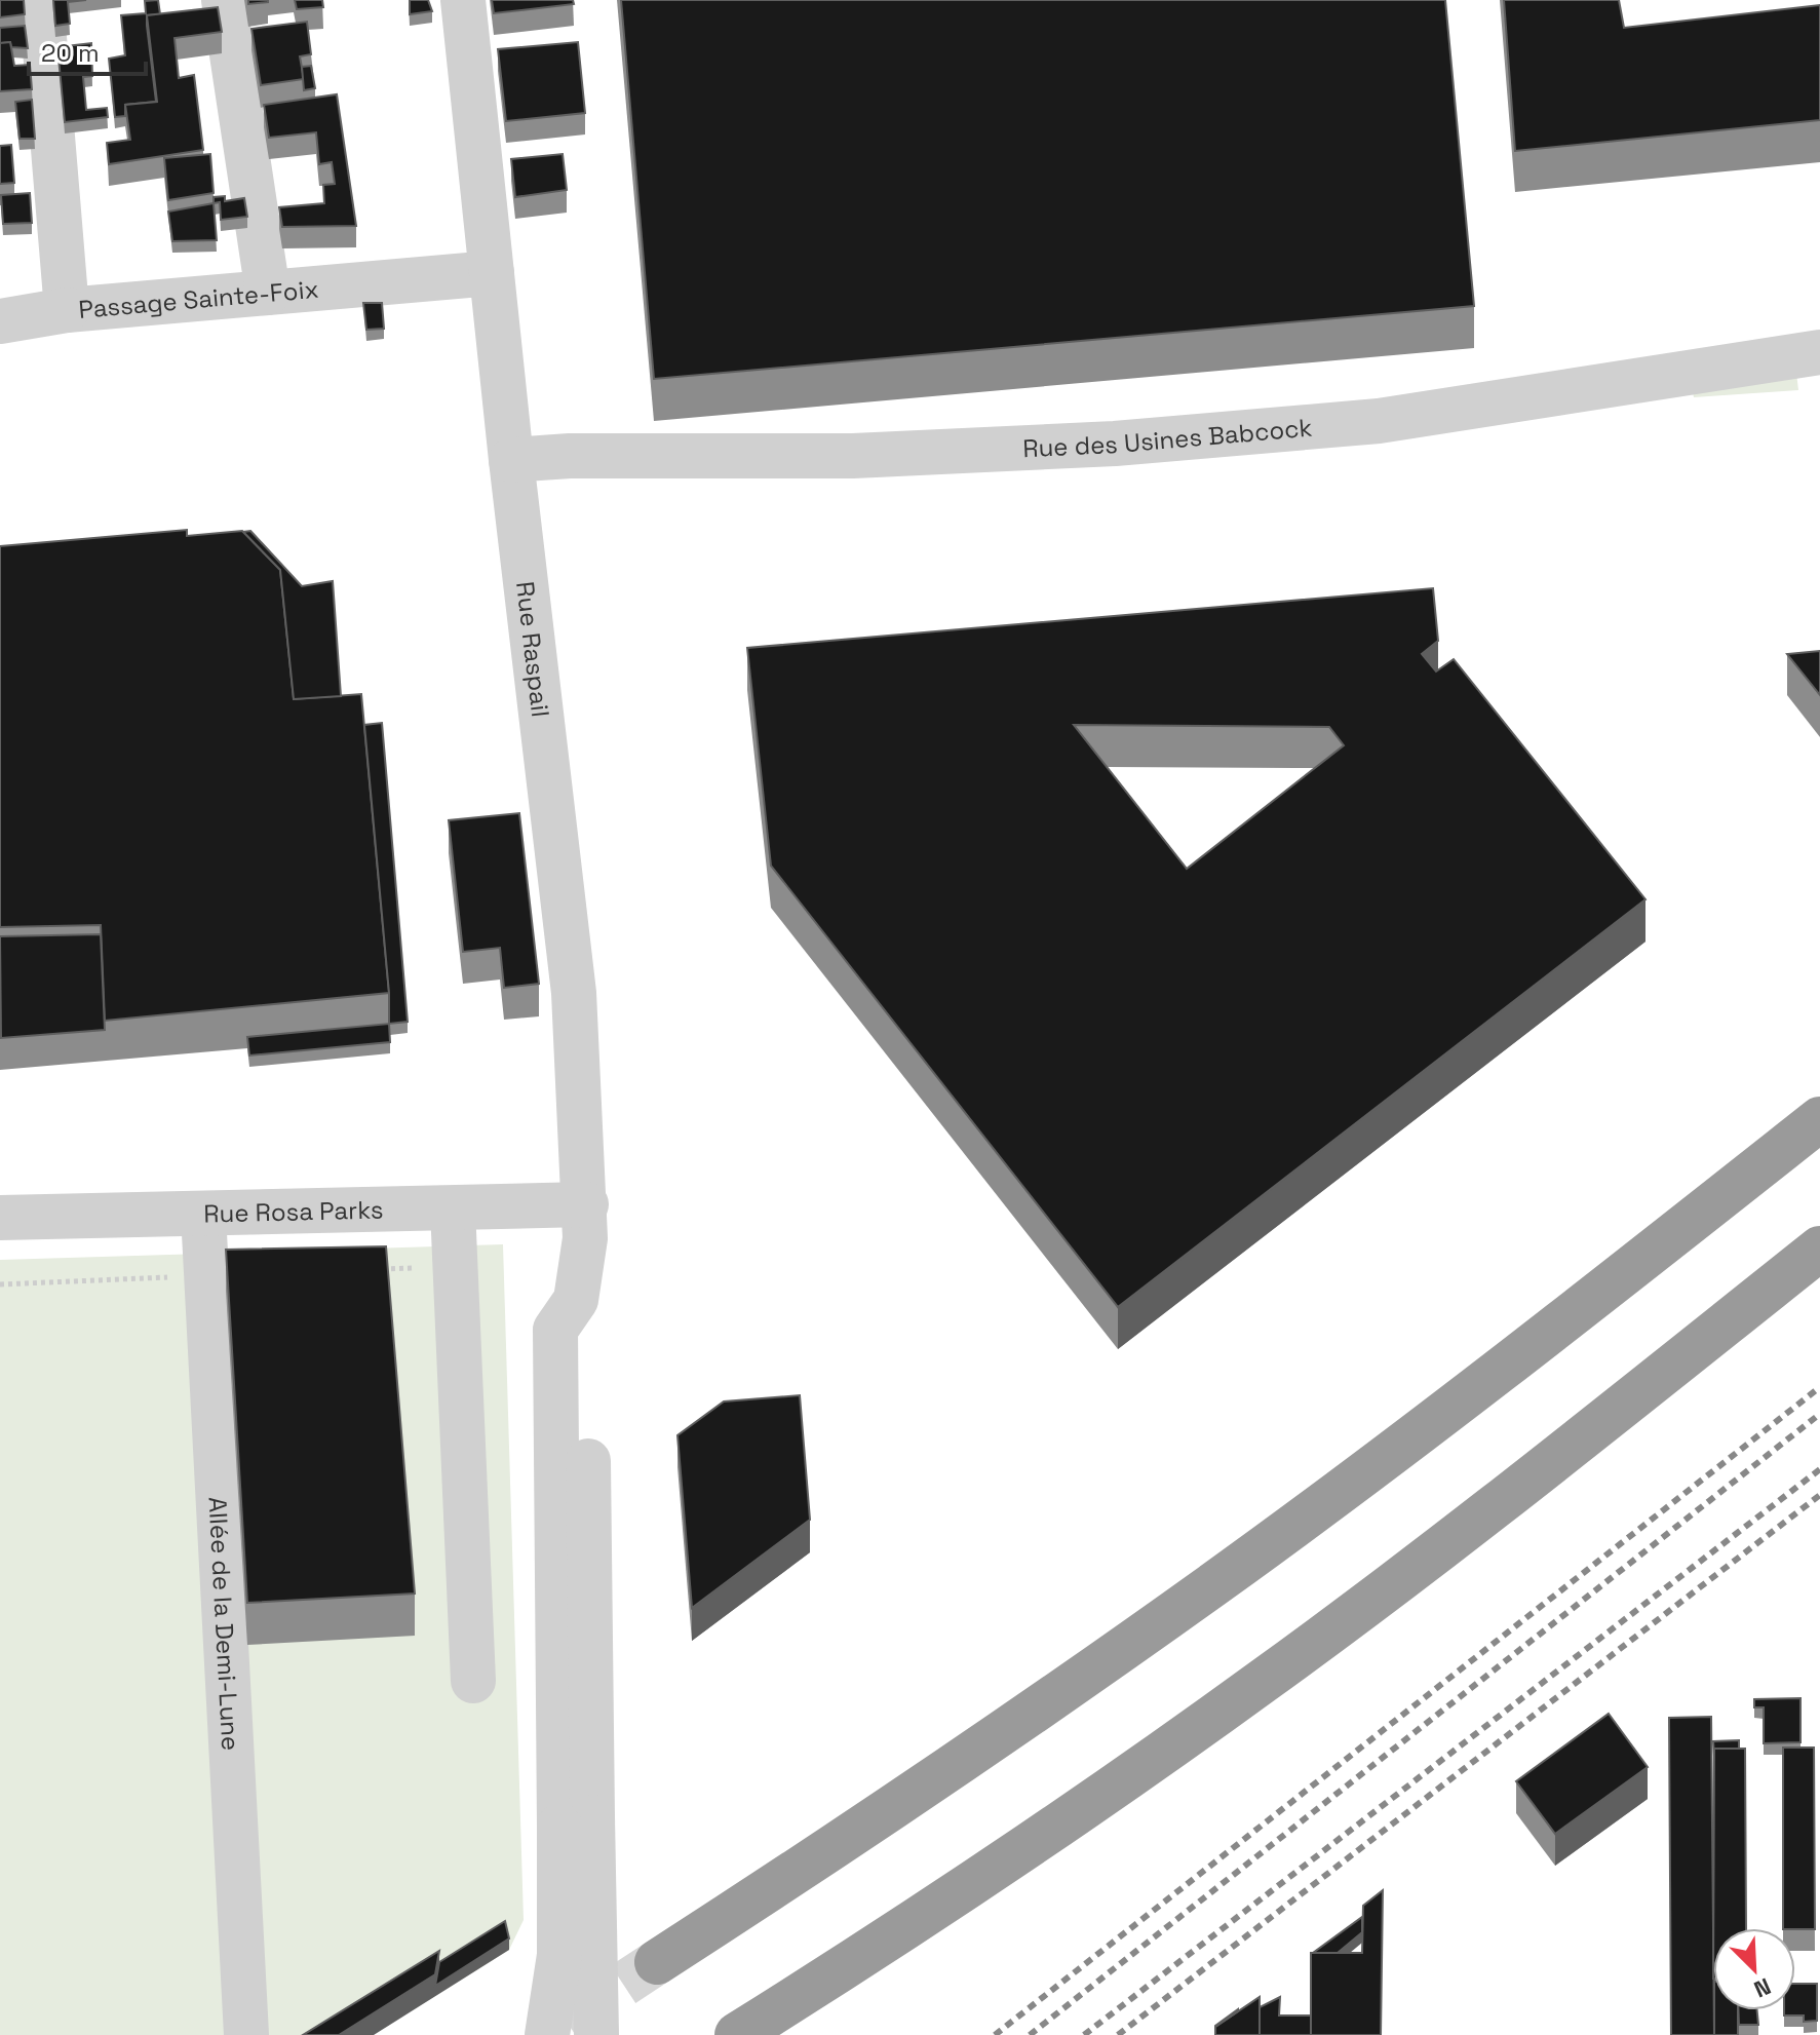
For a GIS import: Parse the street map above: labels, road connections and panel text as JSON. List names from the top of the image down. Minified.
{"streets":{"street":["Passage Sainte-Foix","Rue des Usines Babcock","Rue Raspail","Rue Rosa Parks","Allée de la Demi-Lune"]},"crossings":[["Passage Sainte-Foix","Rue Raspail"],["Rue des Usines Babcock","Rue Raspail"],["Rue Raspail","Rue Rosa Parks"],["Rue Rosa Parks","Allée de la Demi-Lune"]],"scale_bar":"20 m","north":"bottom right"}
